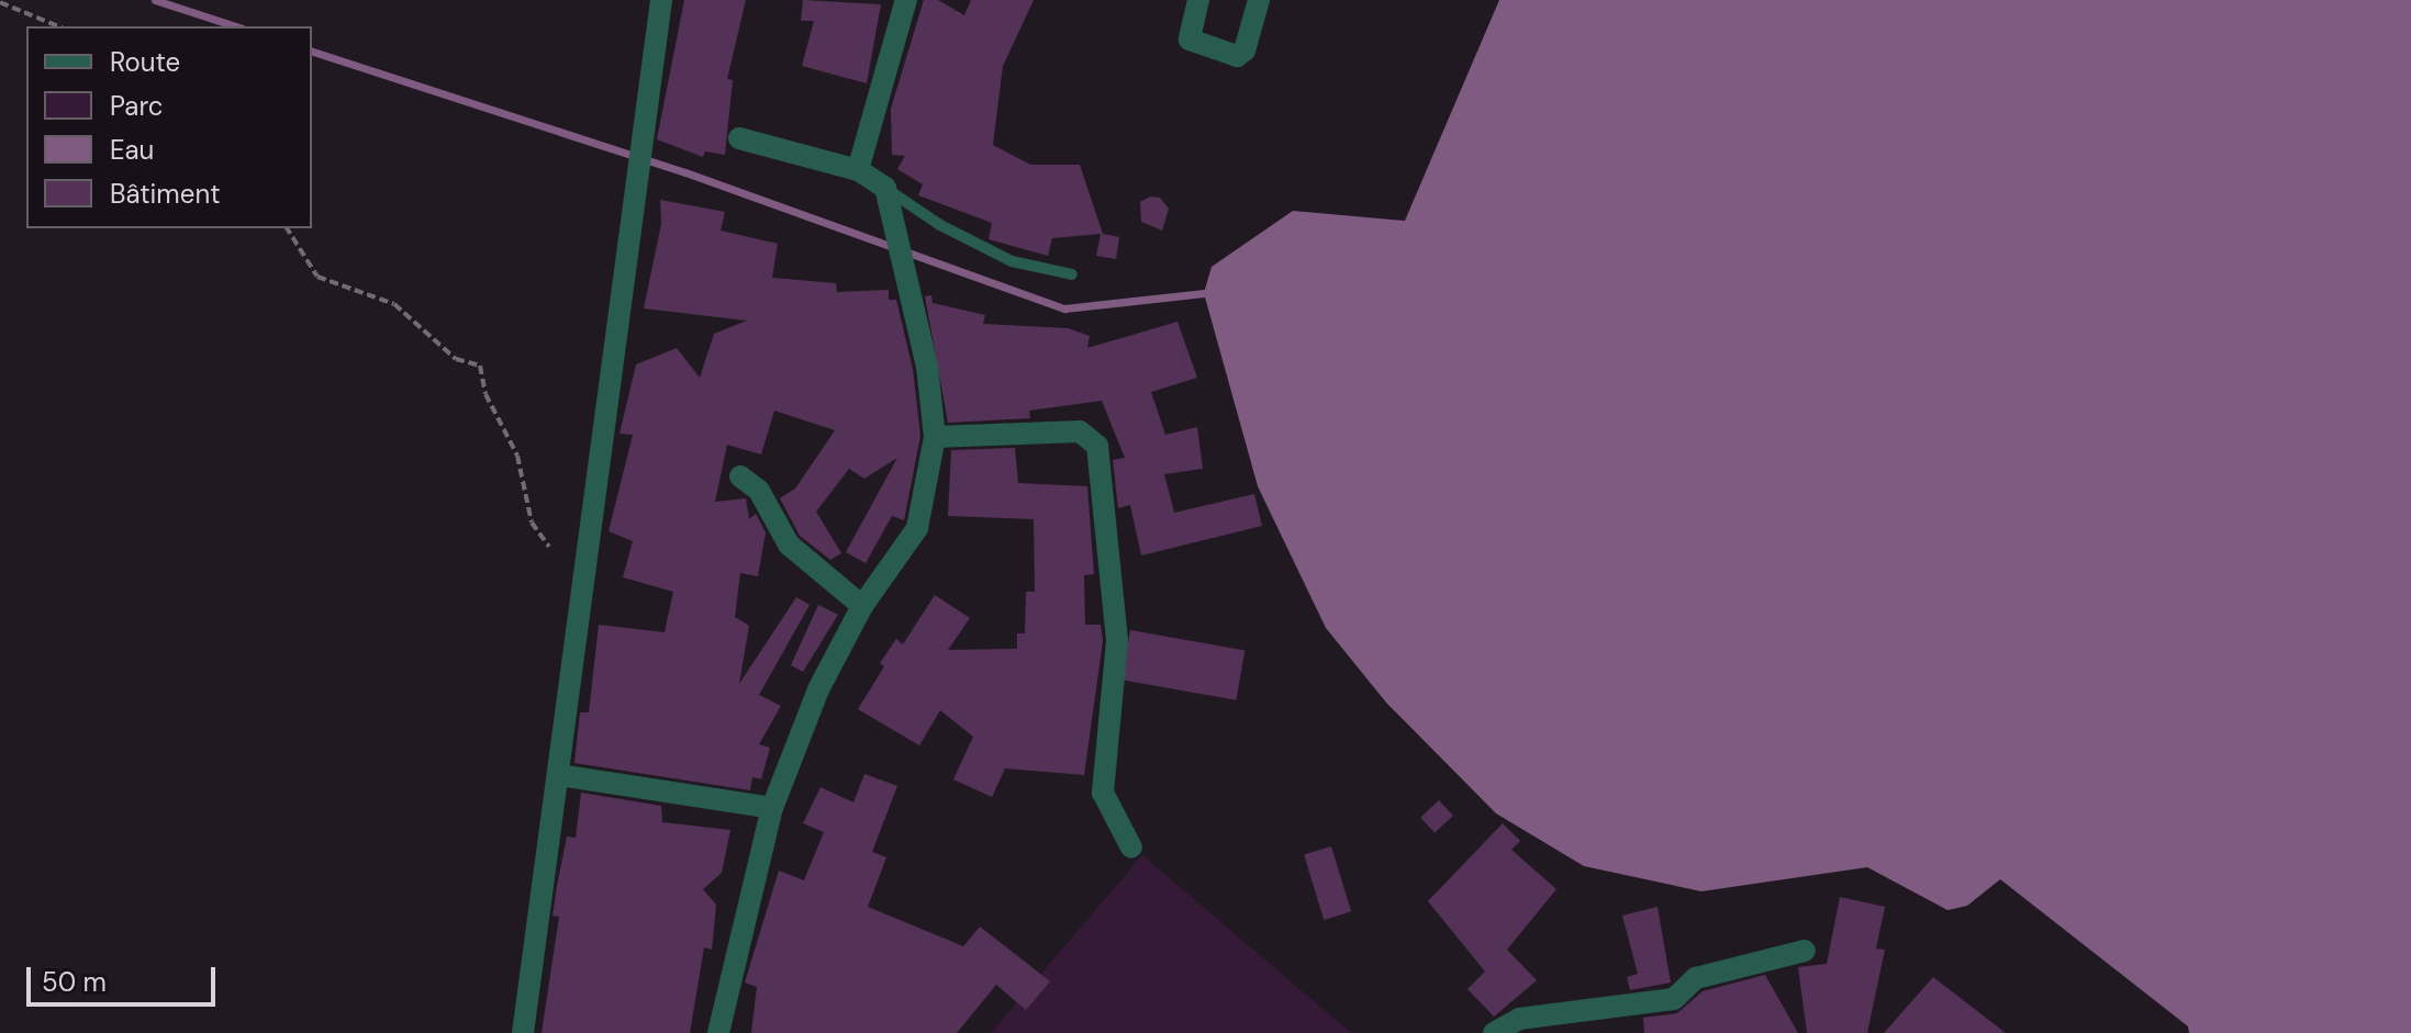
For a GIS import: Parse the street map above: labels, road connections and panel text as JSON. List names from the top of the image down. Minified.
{"legend":["Route","Parc","Eau","Bâtiment"],"scale_bar":"50 m"}
